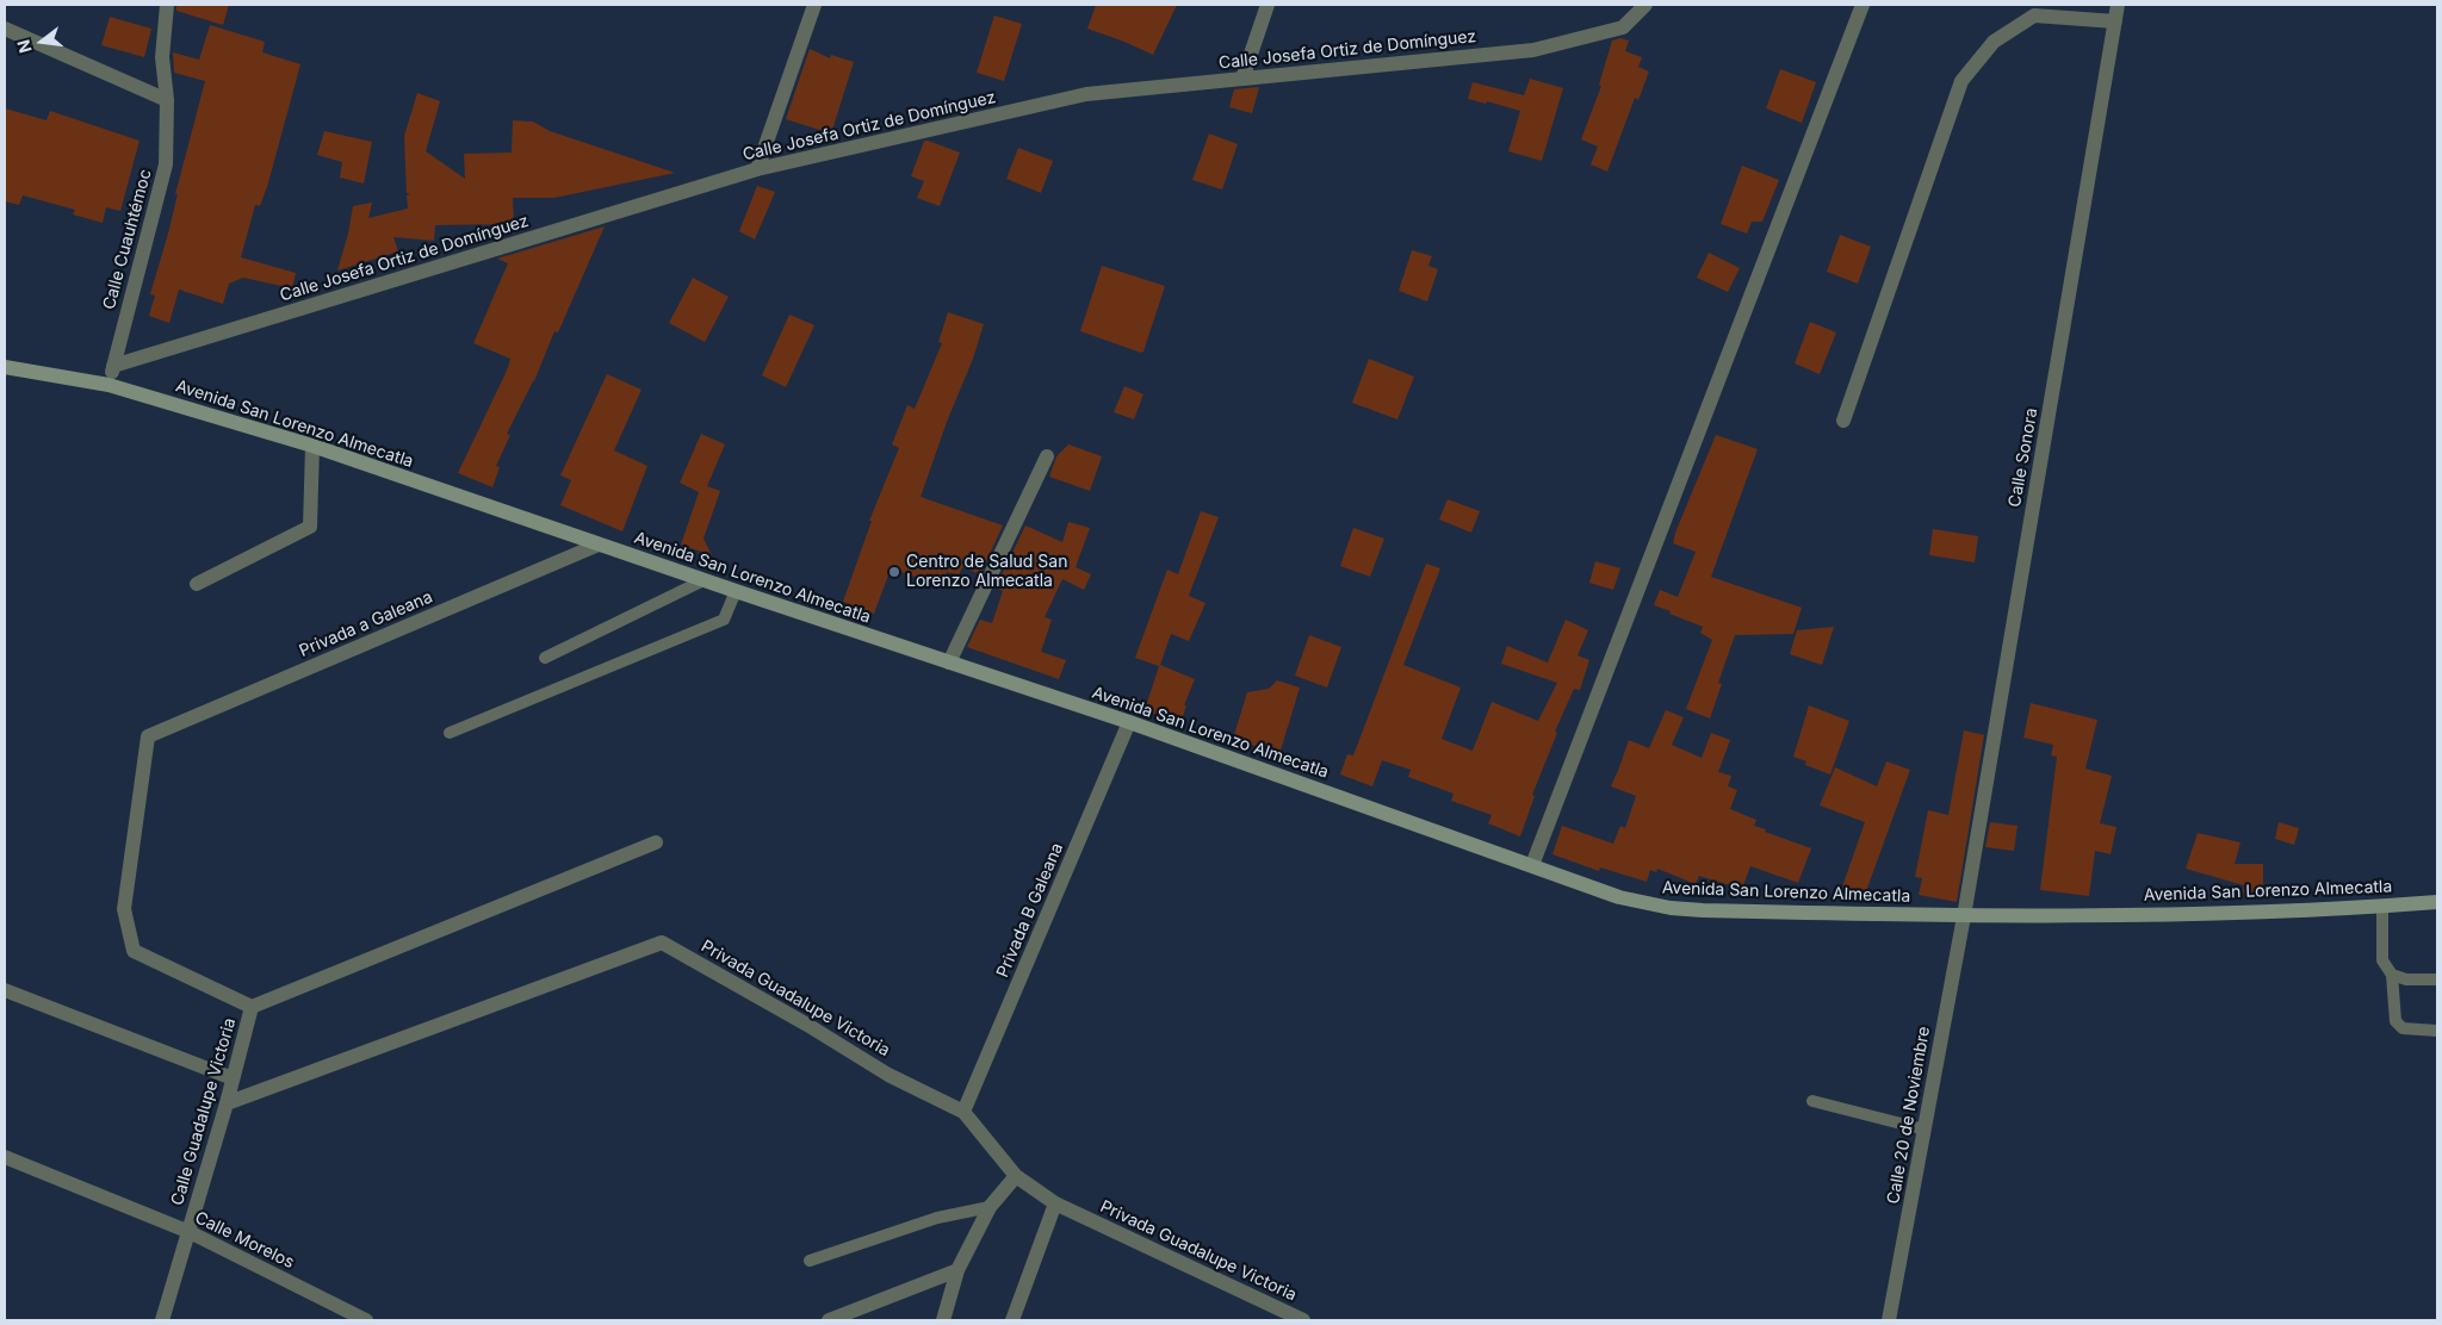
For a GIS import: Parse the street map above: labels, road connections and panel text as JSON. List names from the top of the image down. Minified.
{"streets":{"main road":["Avenida San Lorenzo Almecatla"],"street":["Calle Josefa Ortiz de Domínguez","Calle Cuauhtémoc","Calle Sonora","Privada a Galeana","Privada B Galeana","Privada Guadalupe Victoria","Calle Guadalupe Victoria","Calle 20 de Noviembre","Calle Morelos"]},"crossings":[["Calle Josefa Ortiz de Domínguez","Calle Cuauhtémoc"],["Calle Cuauhtémoc","Avenida San Lorenzo Almecatla"],["Avenida San Lorenzo Almecatla","Calle Sonora"],["Avenida San Lorenzo Almecatla","Privada a Galeana"],["Avenida San Lorenzo Almecatla","Privada B Galeana"],["Avenida San Lorenzo Almecatla","Calle 20 de Noviembre"],["Calle Sonora","Calle 20 de Noviembre"],["Privada a Galeana","Calle Guadalupe Victoria"],["Privada B Galeana","Privada Guadalupe Victoria"],["Privada Guadalupe Victoria","Calle Guadalupe Victoria"],["Calle Guadalupe Victoria","Calle Morelos"]],"places":["Centro de Salud San Lorenzo Almecatla"],"north":"left"}
